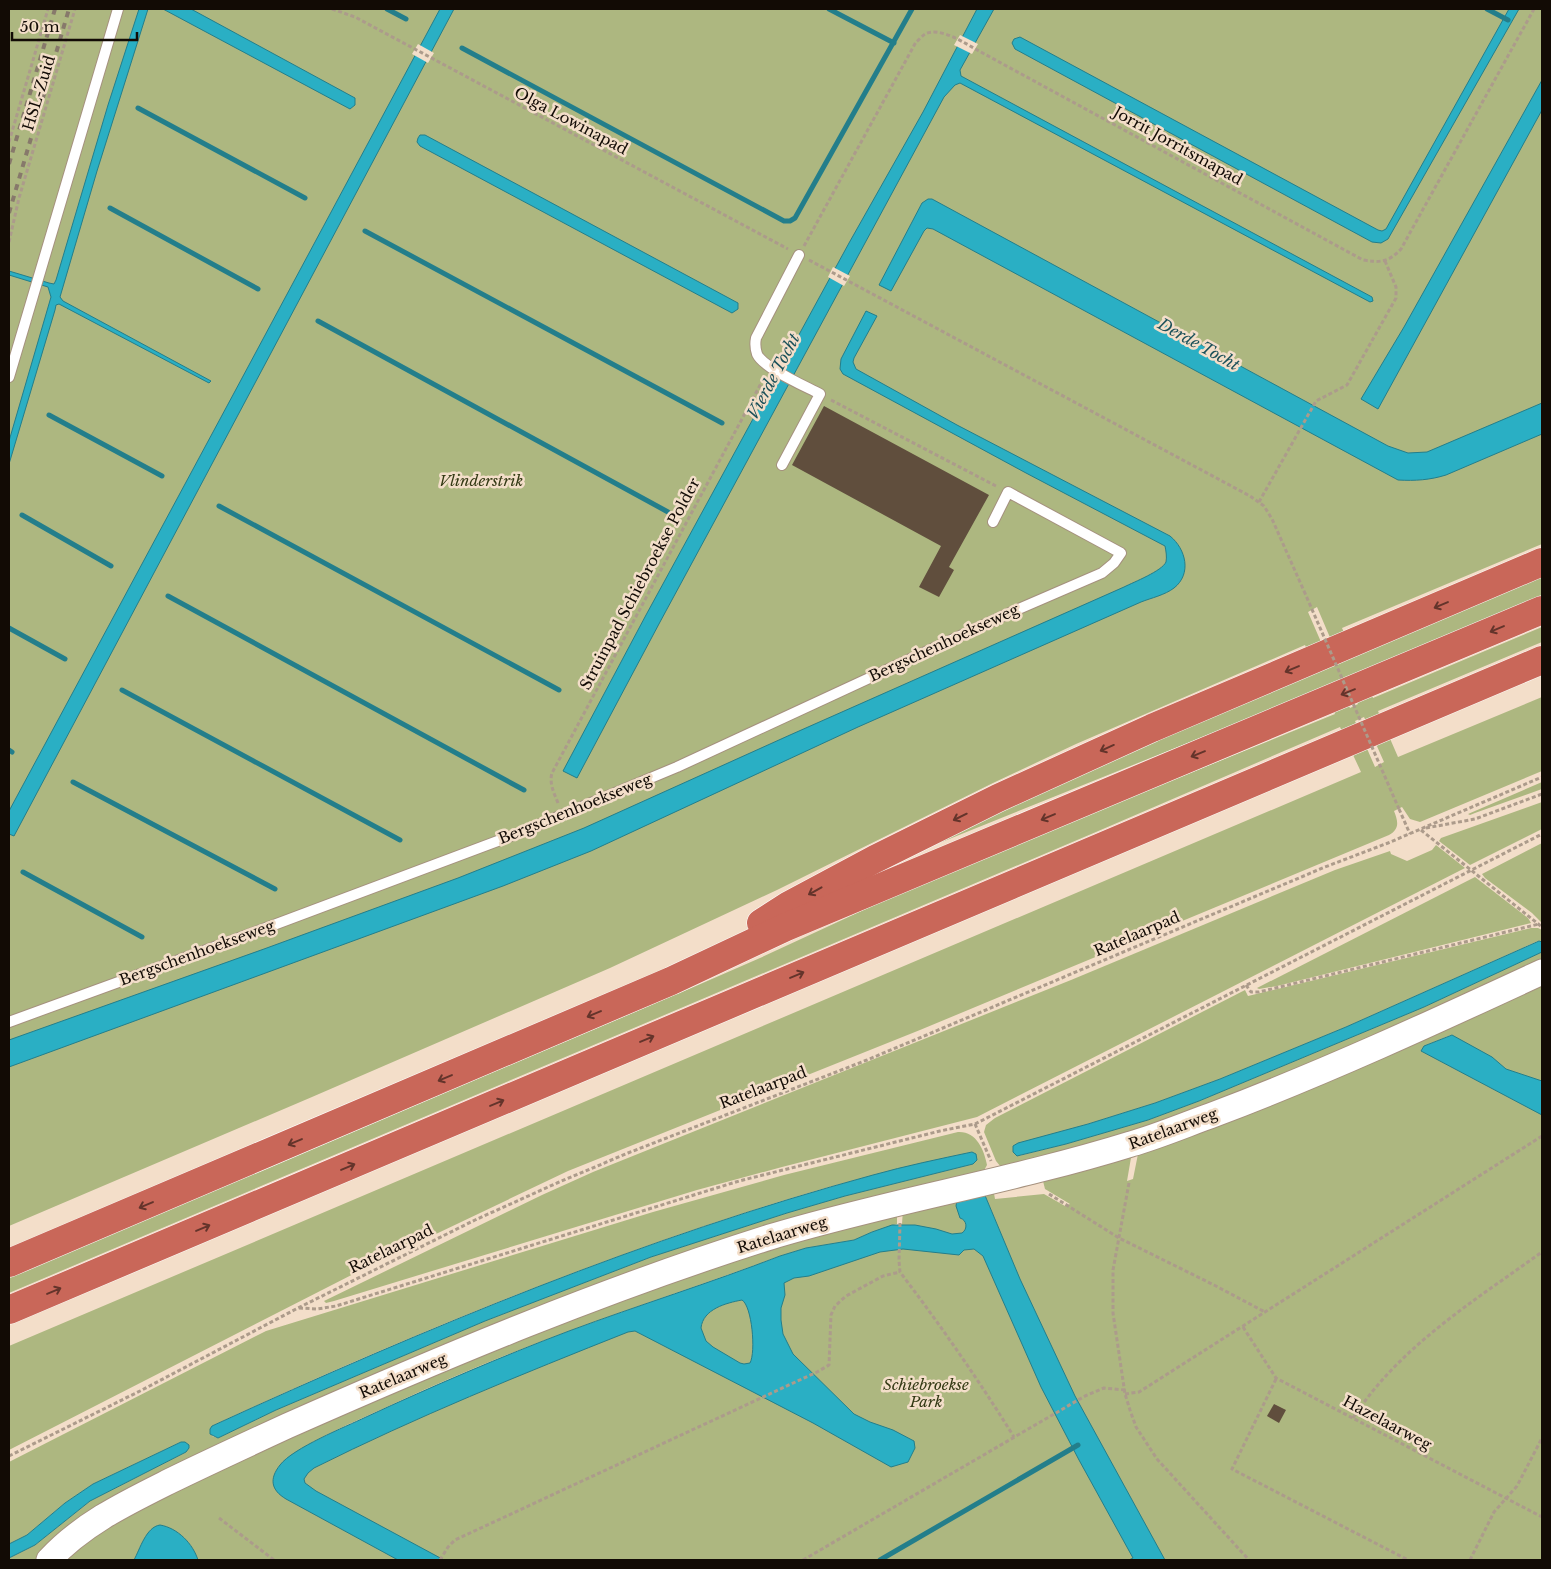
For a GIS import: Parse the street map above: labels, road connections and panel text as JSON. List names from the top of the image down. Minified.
{"streets":{"street":["Ratelaarweg"],"lane":["Bergschenhoekseweg"],"path":["HSL-Zuid","Olga Lowinapad","Jorrit Jorritsmapad","Struinpad Schiebroekse Polder","Ratelaarpad","Hazelaarweg"]},"crossings":[["Olga Lowinapad","Jorrit Jorritsmapad"],["Struinpad Schiebroekse Polder","Bergschenhoekseweg"]],"water":["Derde Tocht","Vierde Tocht"],"parks":["Vlinderstrik","Schiebroekse Park"],"scale_bar":"50 m"}
